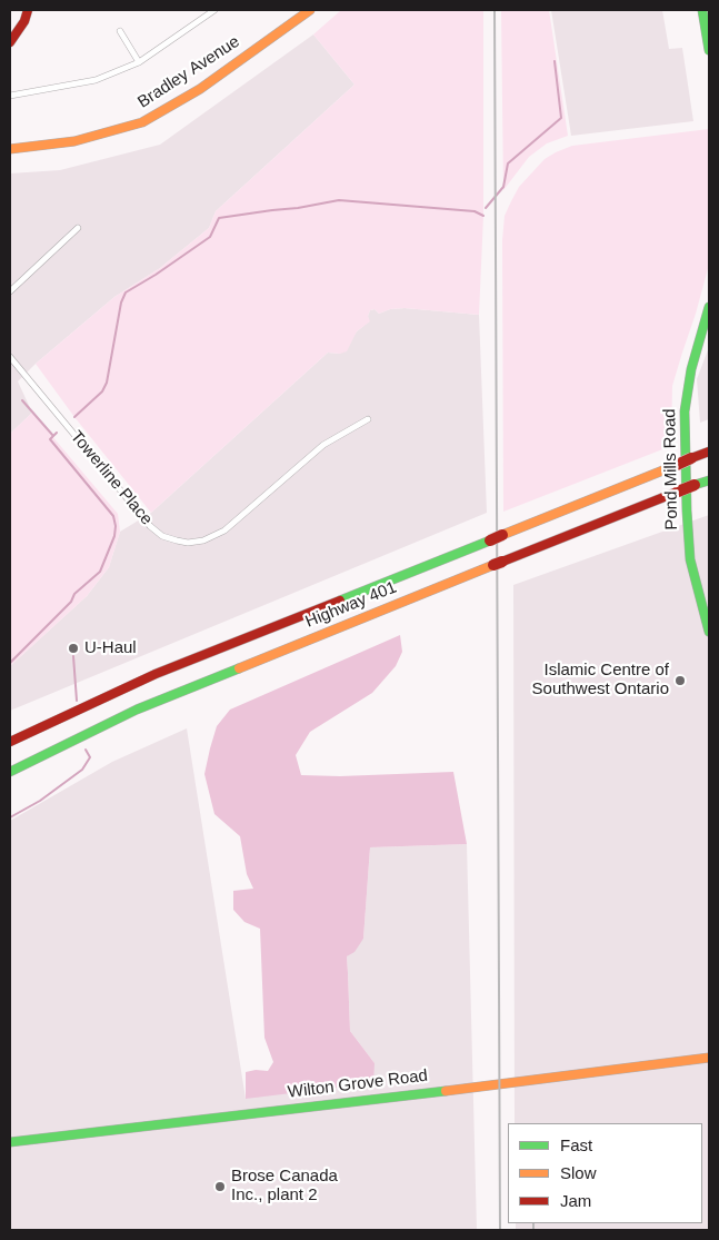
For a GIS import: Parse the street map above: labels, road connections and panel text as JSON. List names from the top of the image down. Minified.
{"streets":{"main road":["Bradley Avenue","Pond Mills Road","Highway 401","Wilton Grove Road"],"street":["Towerline Place"]},"places":["U-Haul","Islamic Centre of Southwest Ontario","Brose Canada Inc., plant 2"],"legend":["Fast","Slow","Jam"]}
